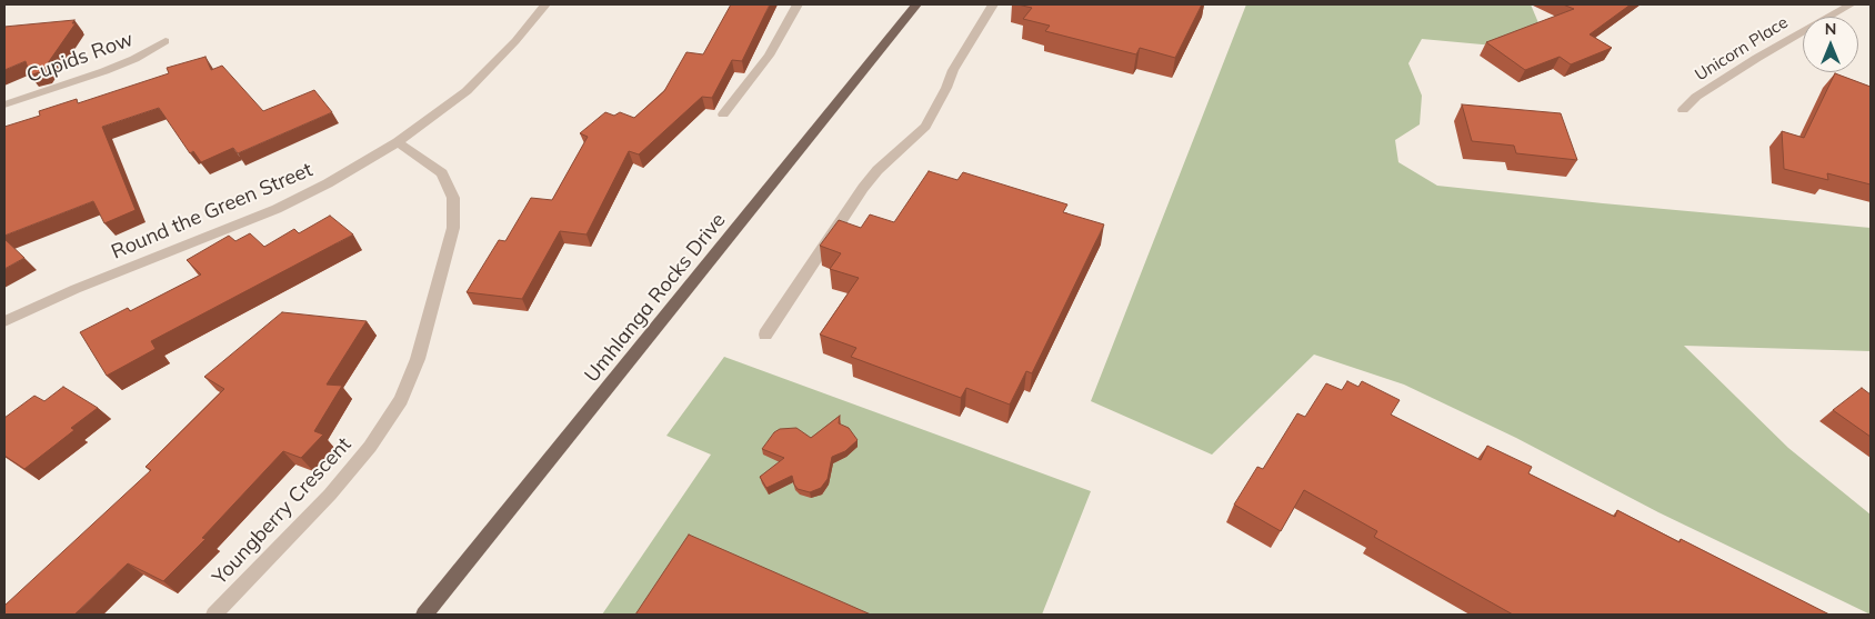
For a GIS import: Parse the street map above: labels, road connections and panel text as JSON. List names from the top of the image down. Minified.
{"streets":{"main road":["Umhlanga Rocks Drive"],"street":["Unicorn Place","Cupids Row","Round the Green Street","Youngberry Crescent"]},"crossings":[["Round the Green Street","Youngberry Crescent"]],"north":"top"}
